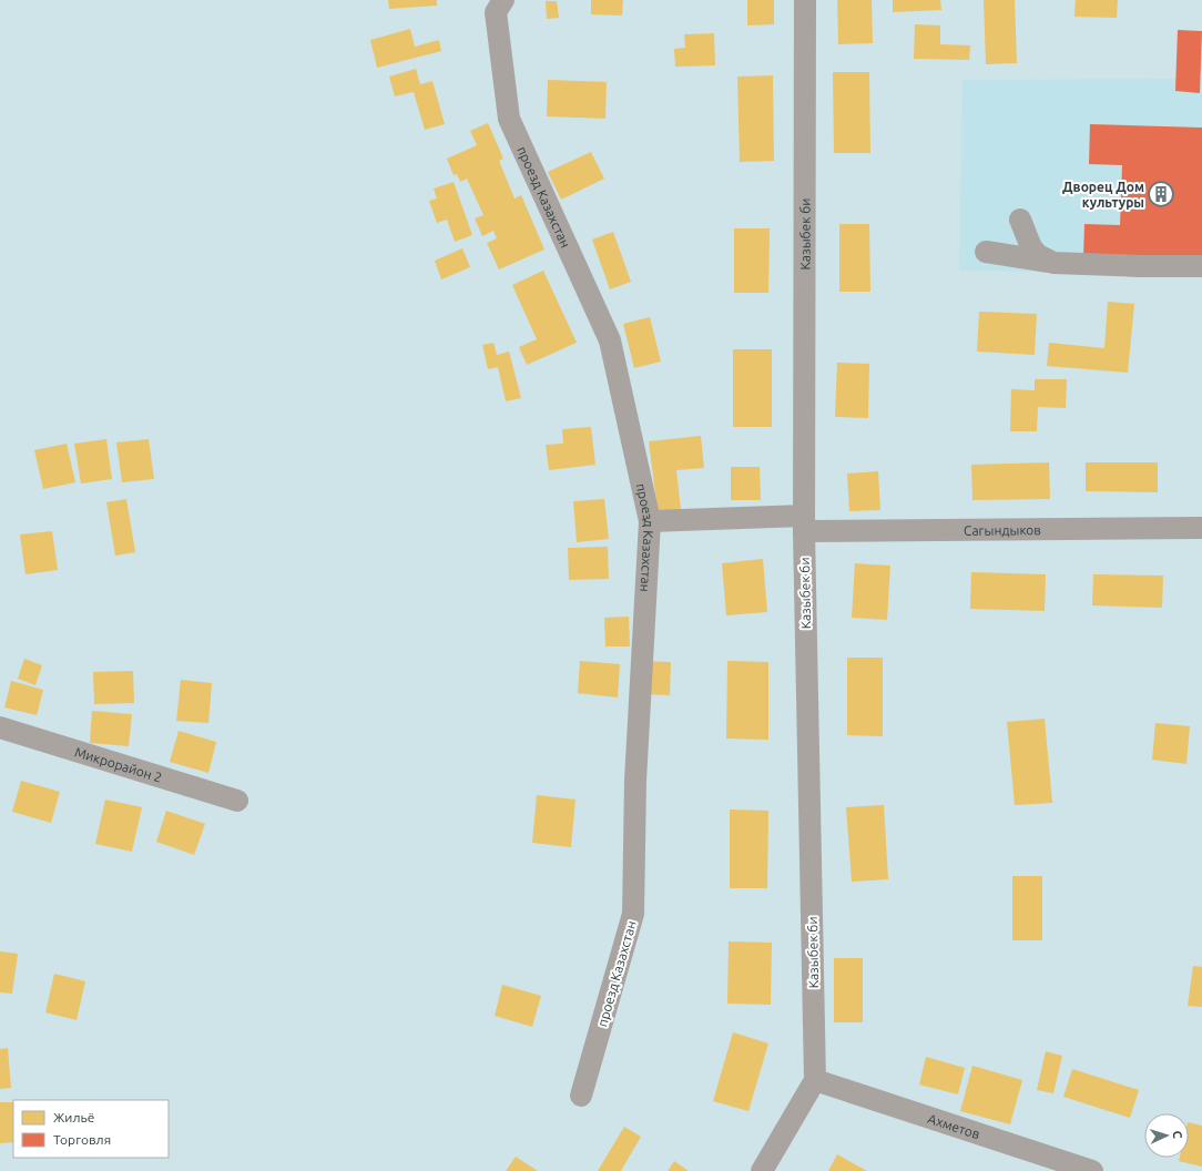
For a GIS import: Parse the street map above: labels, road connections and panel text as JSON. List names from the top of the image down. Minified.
{"streets":{"street":["проезд Казахстан","Казыбек би","Сагындыков","Микрорайон 2","Ахметов"]},"crossings":[["проезд Казахстан","Сагындыков"],["Казыбек би","Сагындыков"],["Казыбек би","Ахметов"]],"places":{"building":["Дворец Дом культуры"]},"legend":["Жильё","Торговля"],"north":"right"}
